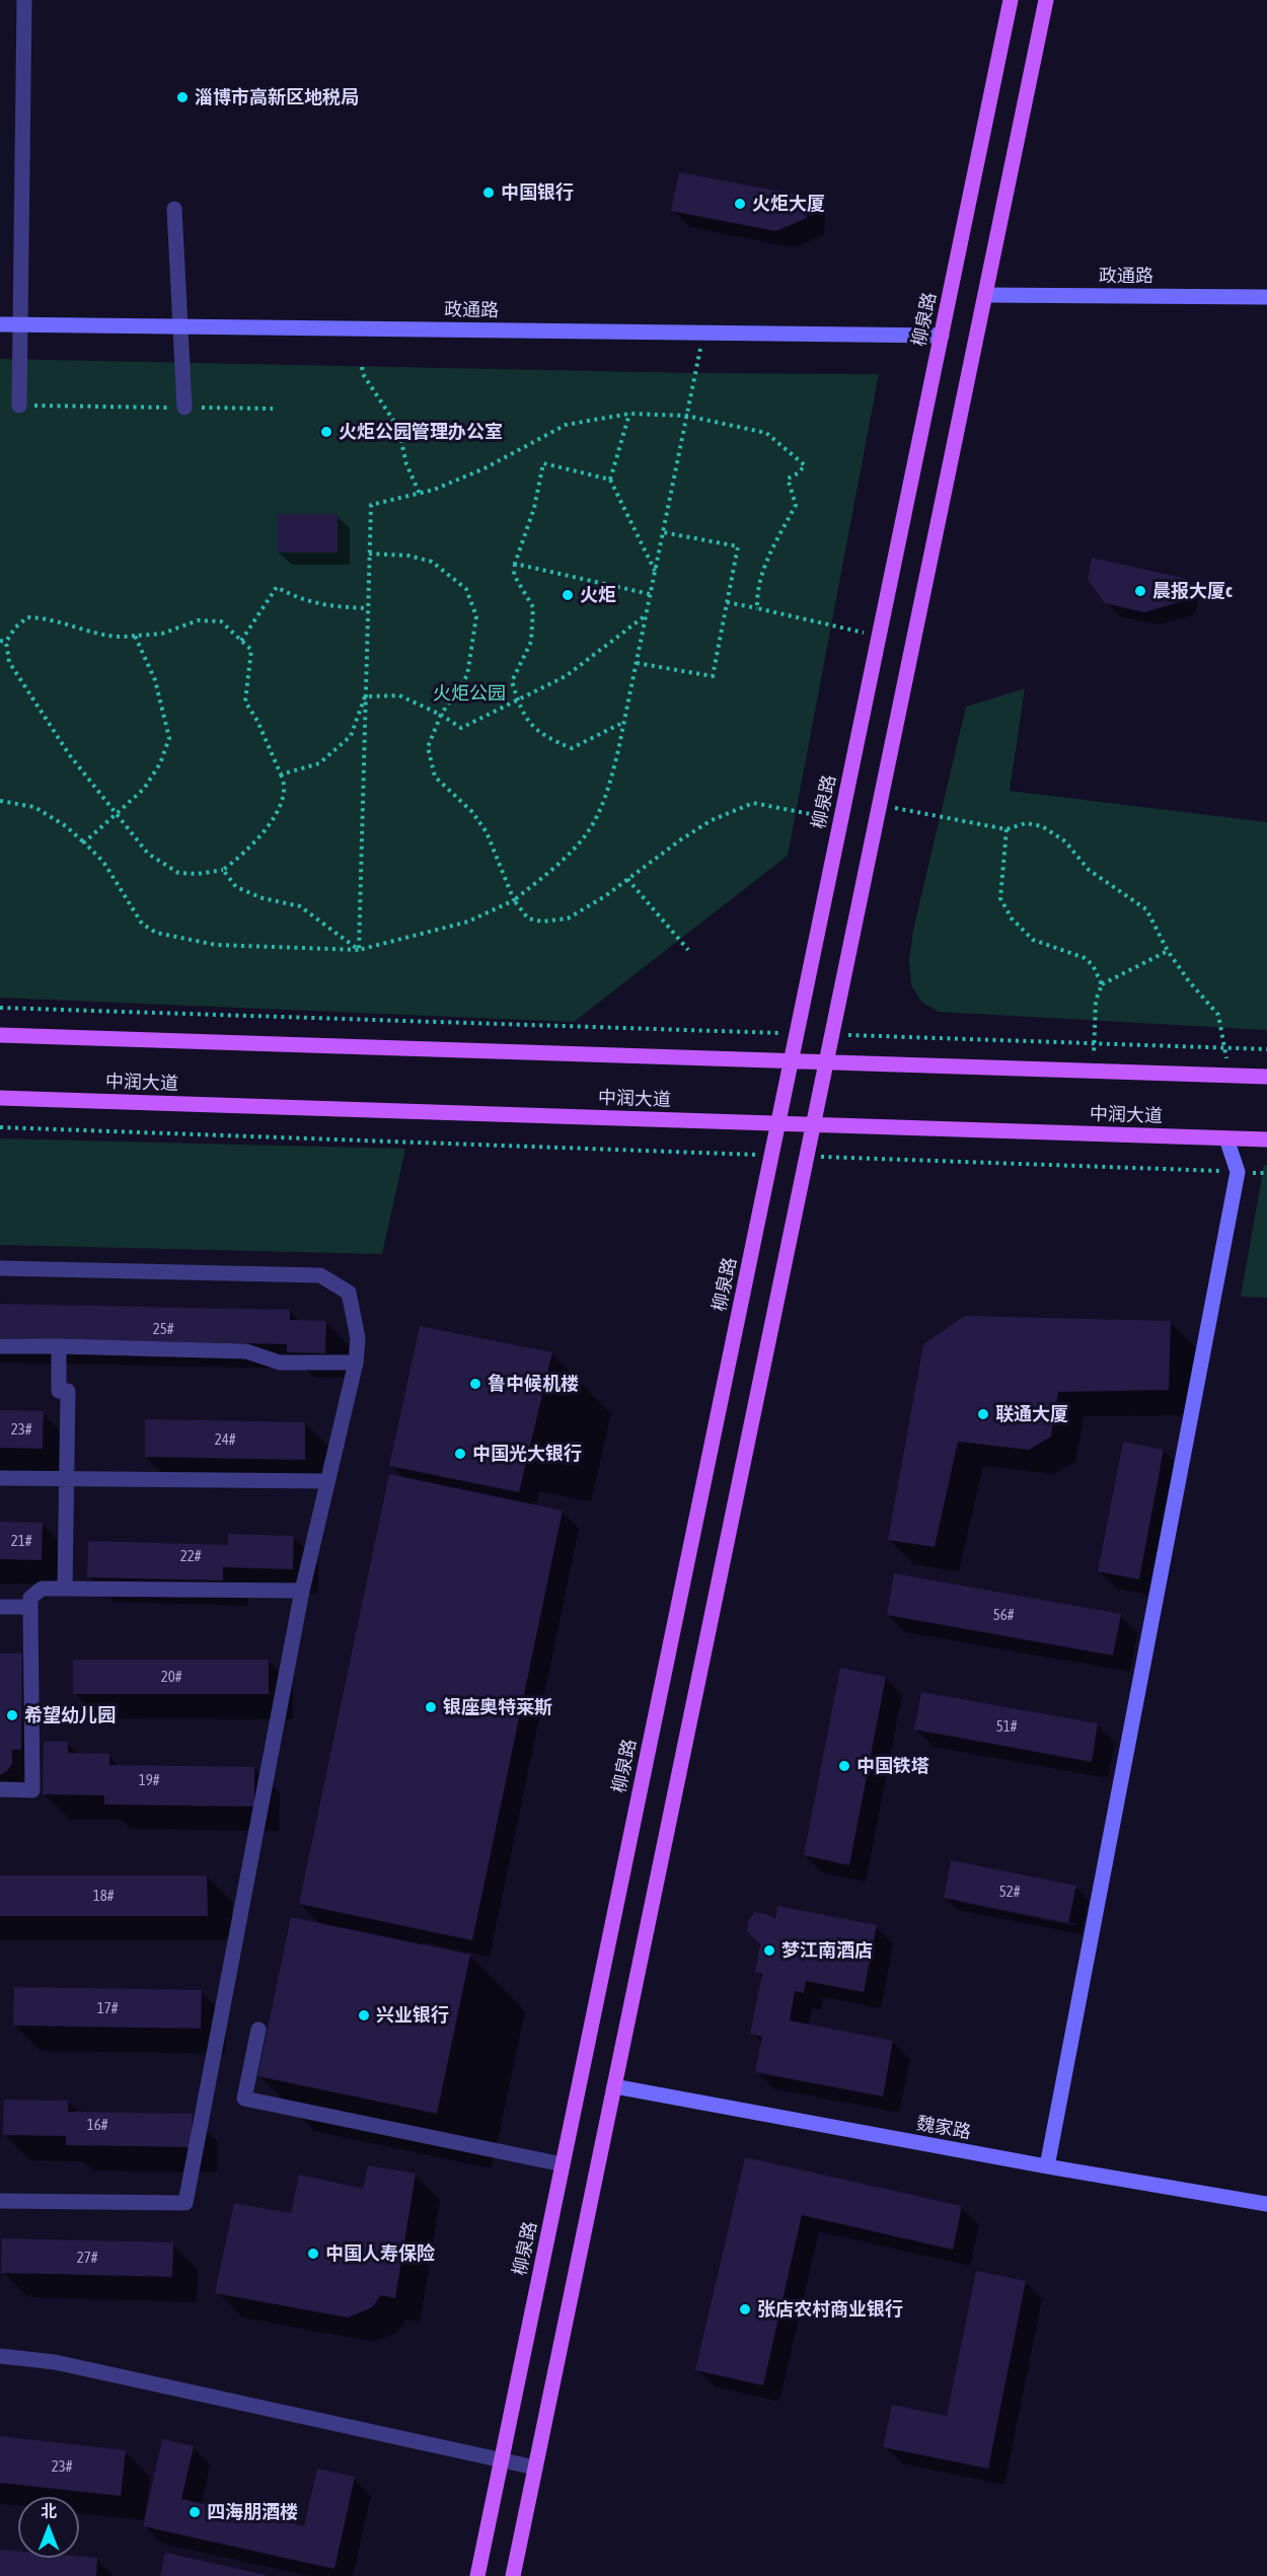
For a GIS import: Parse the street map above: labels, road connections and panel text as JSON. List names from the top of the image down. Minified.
{"streets":{"main road":["柳泉路","中润大道"],"street":["政通路","魏家路"]},"crossings":[["政通路","柳泉路"],["柳泉路","中润大道"]],"parks":["火炬公园"],"places":["淄博市高新区地税局","中国银行","火炬大厦","火炬公园管理办公室","晨报大厦c","火炬","鲁中候机楼","联通大厦","中国光大银行","银座奥特莱斯","希望幼儿园","中国铁塔","梦江南酒店","兴业银行","中国人寿保险","张店农村商业银行","四海朋酒楼"],"house_numbers":["25#","23#","24#","21#","22#","56#","20#","51#","19#","52#","18#","17#","16#","27#","23#"],"north":"top"}
